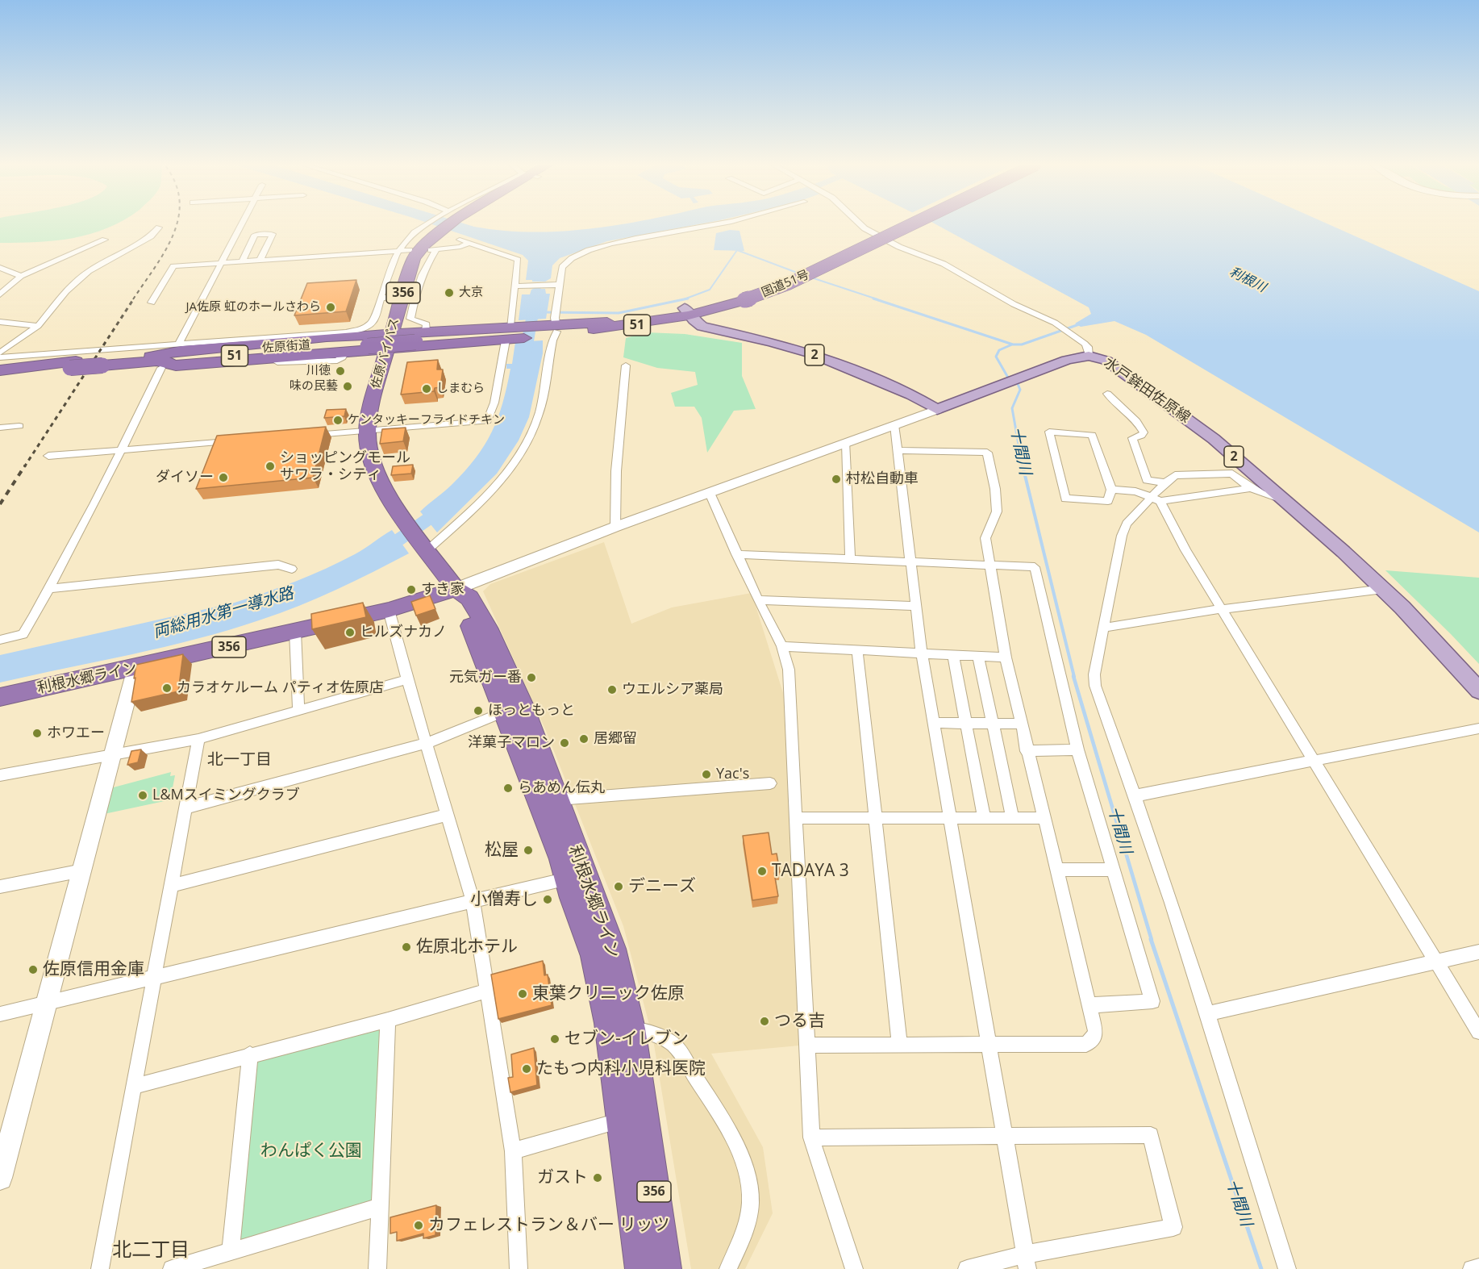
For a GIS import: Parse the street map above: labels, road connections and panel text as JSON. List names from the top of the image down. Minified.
{"streets":{"highway":["国道51号","356","51","佐原街道","佐原バイパス","利根水郷ライン"],"main road":["2","水戸鉾田佐原線"]},"crossings":[["国道51号","2"],["佐原バイパス","利根水郷ライン"],["2","水戸鉾田佐原線"]],"districts":["北一丁目","北二丁目"],"water":["利根川","十間川","両総用水第一導水路"],"parks":["わんぱく公園"],"places":["大京","JA佐原 虹のホールさわら","川徳","味の民藝","しまむら","ケンタッキーフライドチキン","ショッピングモール サワラ・シティ","ダイソー","村松自動車","すき家","ヒルズナカノ","元気ガー番","カラオケルーム パティオ佐原店","ウエルシア薬局","ほっともっと","ホワエー","居郷留","洋菓子マロン","Yac's","らあめん伝丸","L&Mスイミングクラブ","松屋","TADAYA 3","デニーズ","小僧寿し","佐原北ホテル","佐原信用金庫","東葉クリニック佐原","つる吉","セブン-イレブン","たもつ内科小児科医院","ガスト","カフェレストラン＆バー リッツ"]}
